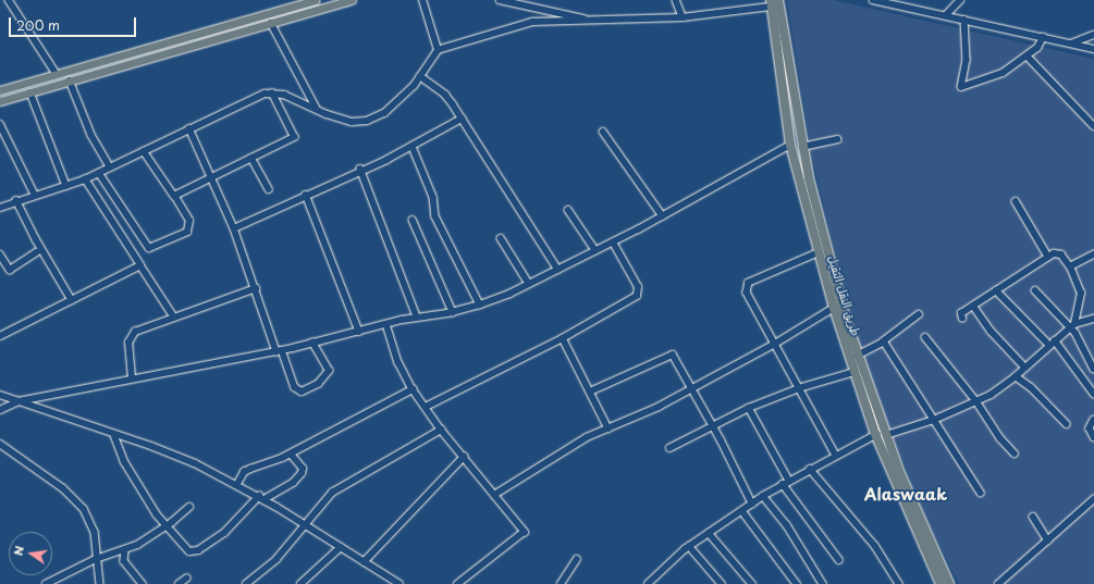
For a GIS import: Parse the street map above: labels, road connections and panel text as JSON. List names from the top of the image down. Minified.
{"streets":{"highway":["طريق النقل الثقيل"]},"districts":["Alaswaak"],"scale_bar":"200 m","north":"left"}
